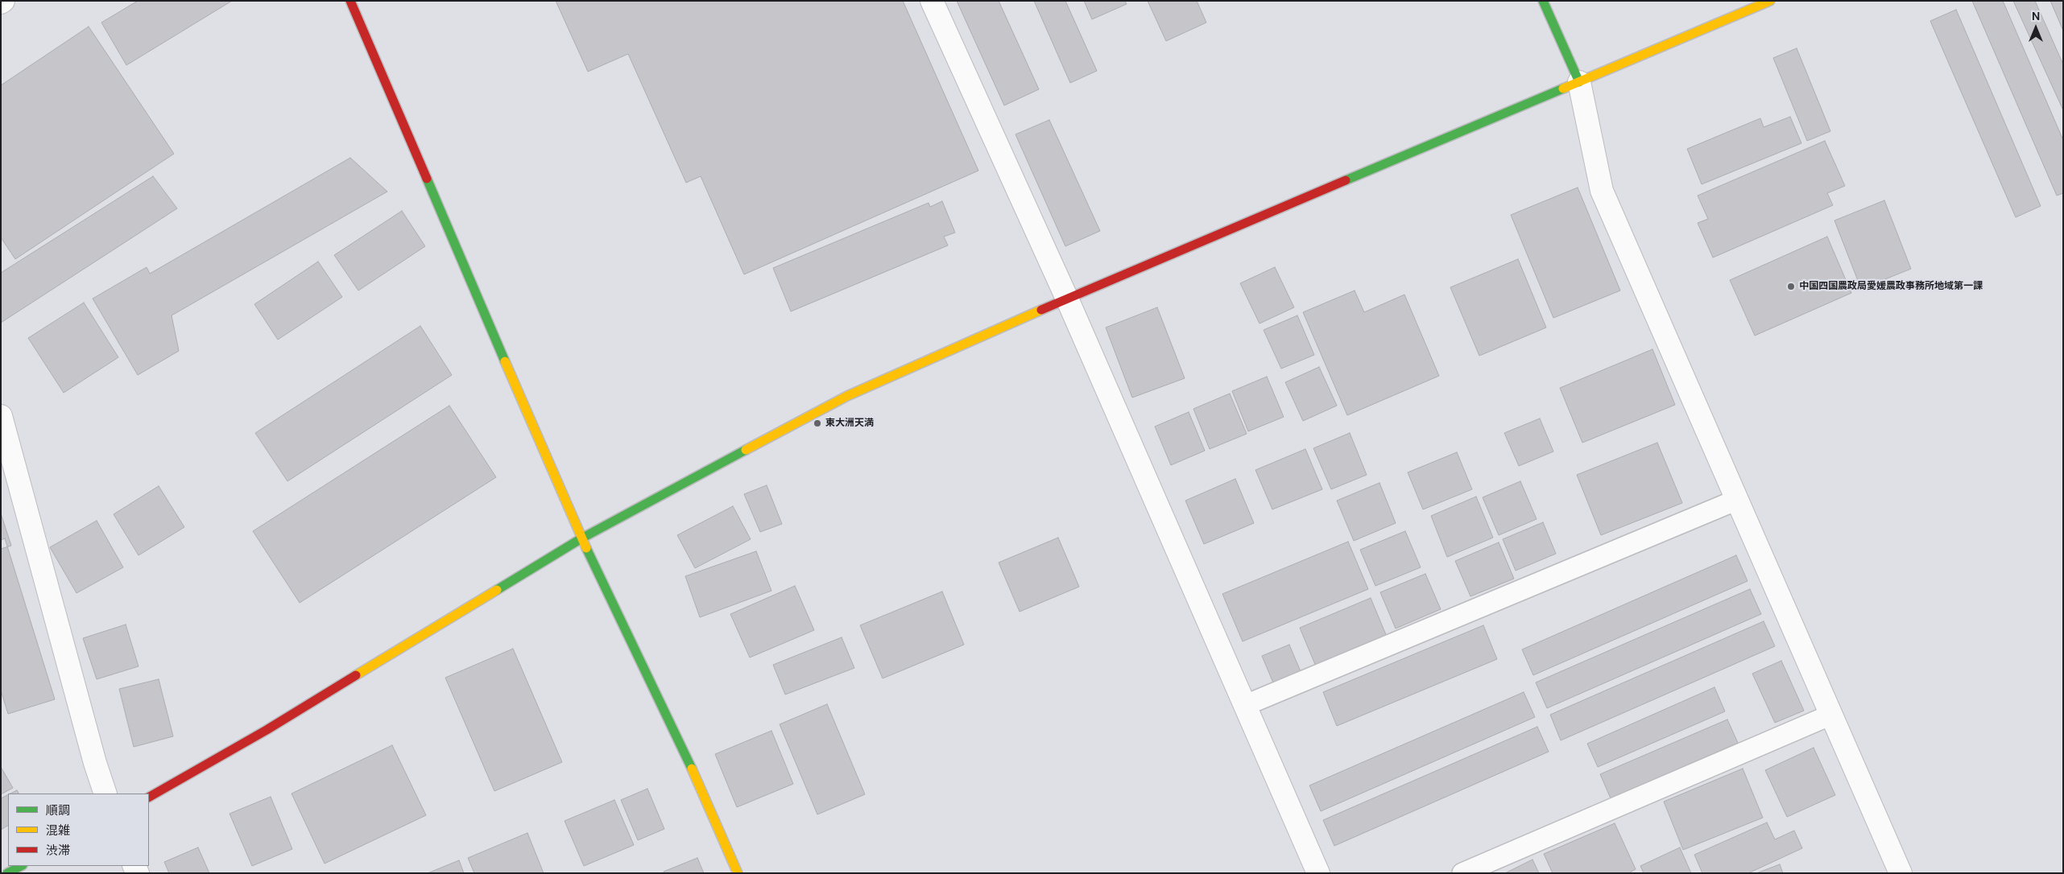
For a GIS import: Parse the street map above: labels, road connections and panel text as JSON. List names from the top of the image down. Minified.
{"places":["中国四国農政局愛媛農政事務所地域第一課","東大洲天満"],"legend":["順調","混雑","渋滞"],"north":"top"}
